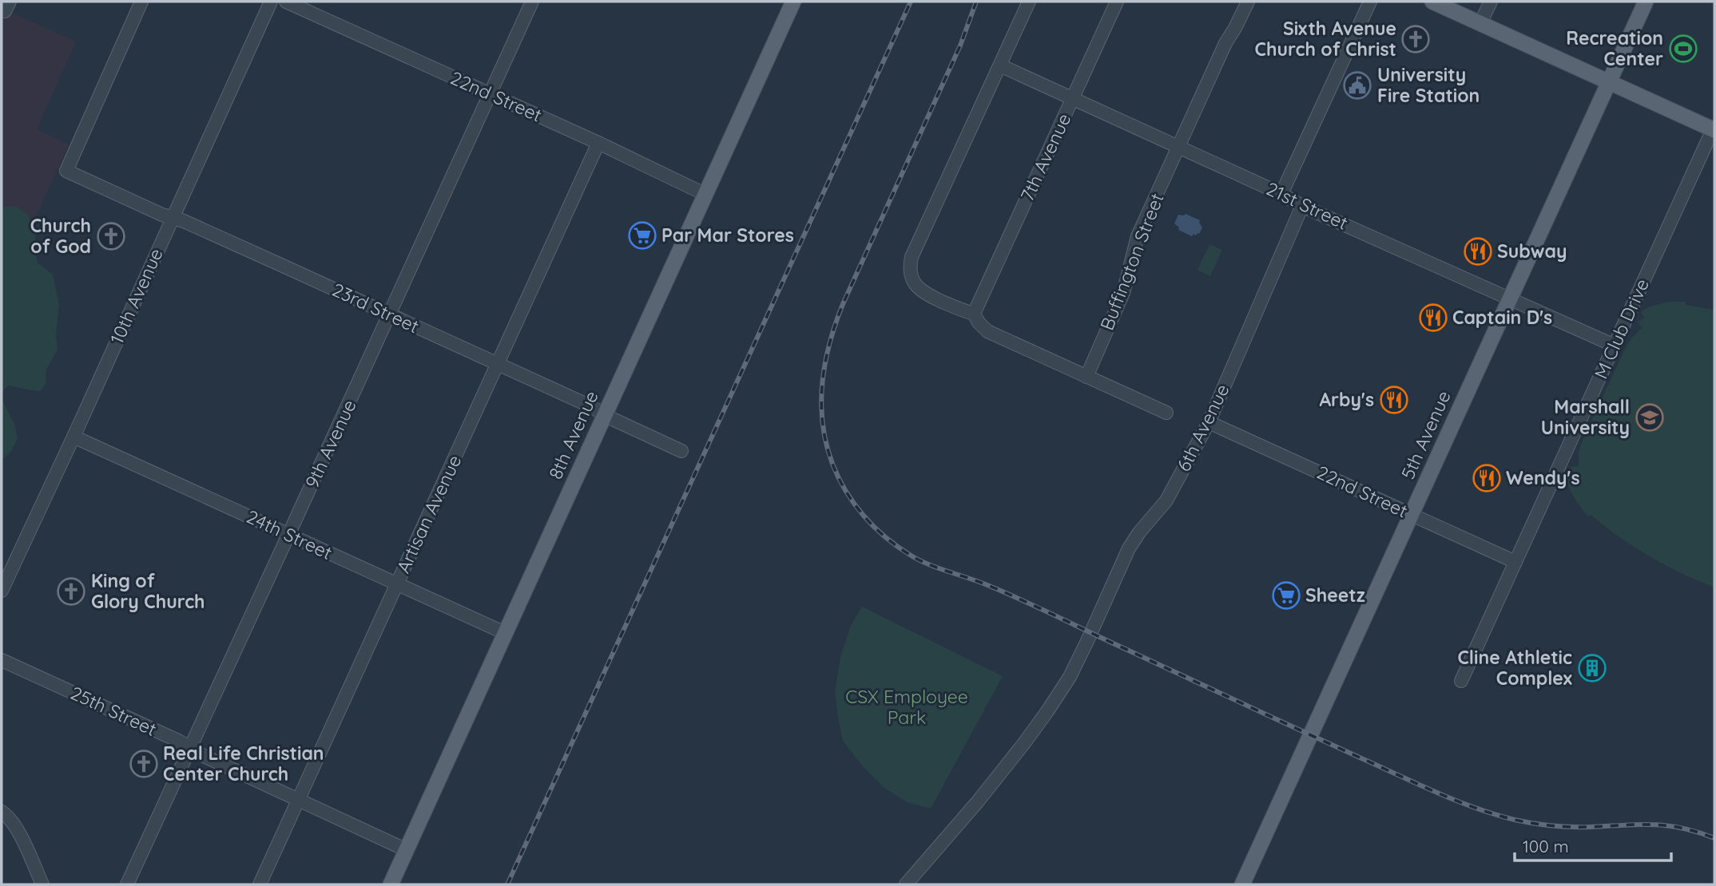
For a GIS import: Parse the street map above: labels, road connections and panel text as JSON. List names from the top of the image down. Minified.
{"streets":{"main road":["8th Avenue","5th Avenue"],"street":["22nd Street","7th Avenue","21st Street","Buffington Street","10th Avenue","23rd Street","M Club Drive","6th Avenue","9th Avenue","Artisan Avenue","24th Street","25th Street"]},"crossings":[["22nd Street","M Club Drive"],["22nd Street","6th Avenue"],["22nd Street","8th Avenue"],["22nd Street","5th Avenue"],["22nd Street","9th Avenue"],["22nd Street","Artisan Avenue"],["7th Avenue","21st Street"],["21st Street","Buffington Street"],["21st Street","M Club Drive"],["21st Street","6th Avenue"],["21st Street","5th Avenue"],["10th Avenue","23rd Street"],["10th Avenue","24th Street"],["23rd Street","8th Avenue"],["23rd Street","9th Avenue"],["23rd Street","Artisan Avenue"],["8th Avenue","24th Street"],["8th Avenue","25th Street"],["9th Avenue","24th Street"],["9th Avenue","25th Street"],["Artisan Avenue","24th Street"],["Artisan Avenue","25th Street"]],"parks":["CSX Employee Park"],"places":{"church":["Sixth Avenue Church of Christ","Church of God","King of Glory Church","Real Life Christian Center Church"],"sports":["Recreation Center"],"public building":["University Fire Station"],"supermarket":["Par Mar Stores","Sheetz"],"restaurant":["Subway","Captain D's","Arby's","Wendy's"],"school or university":["Marshall University"],"building":["Cline Athletic Complex"]},"scale_bar":"100 m"}
